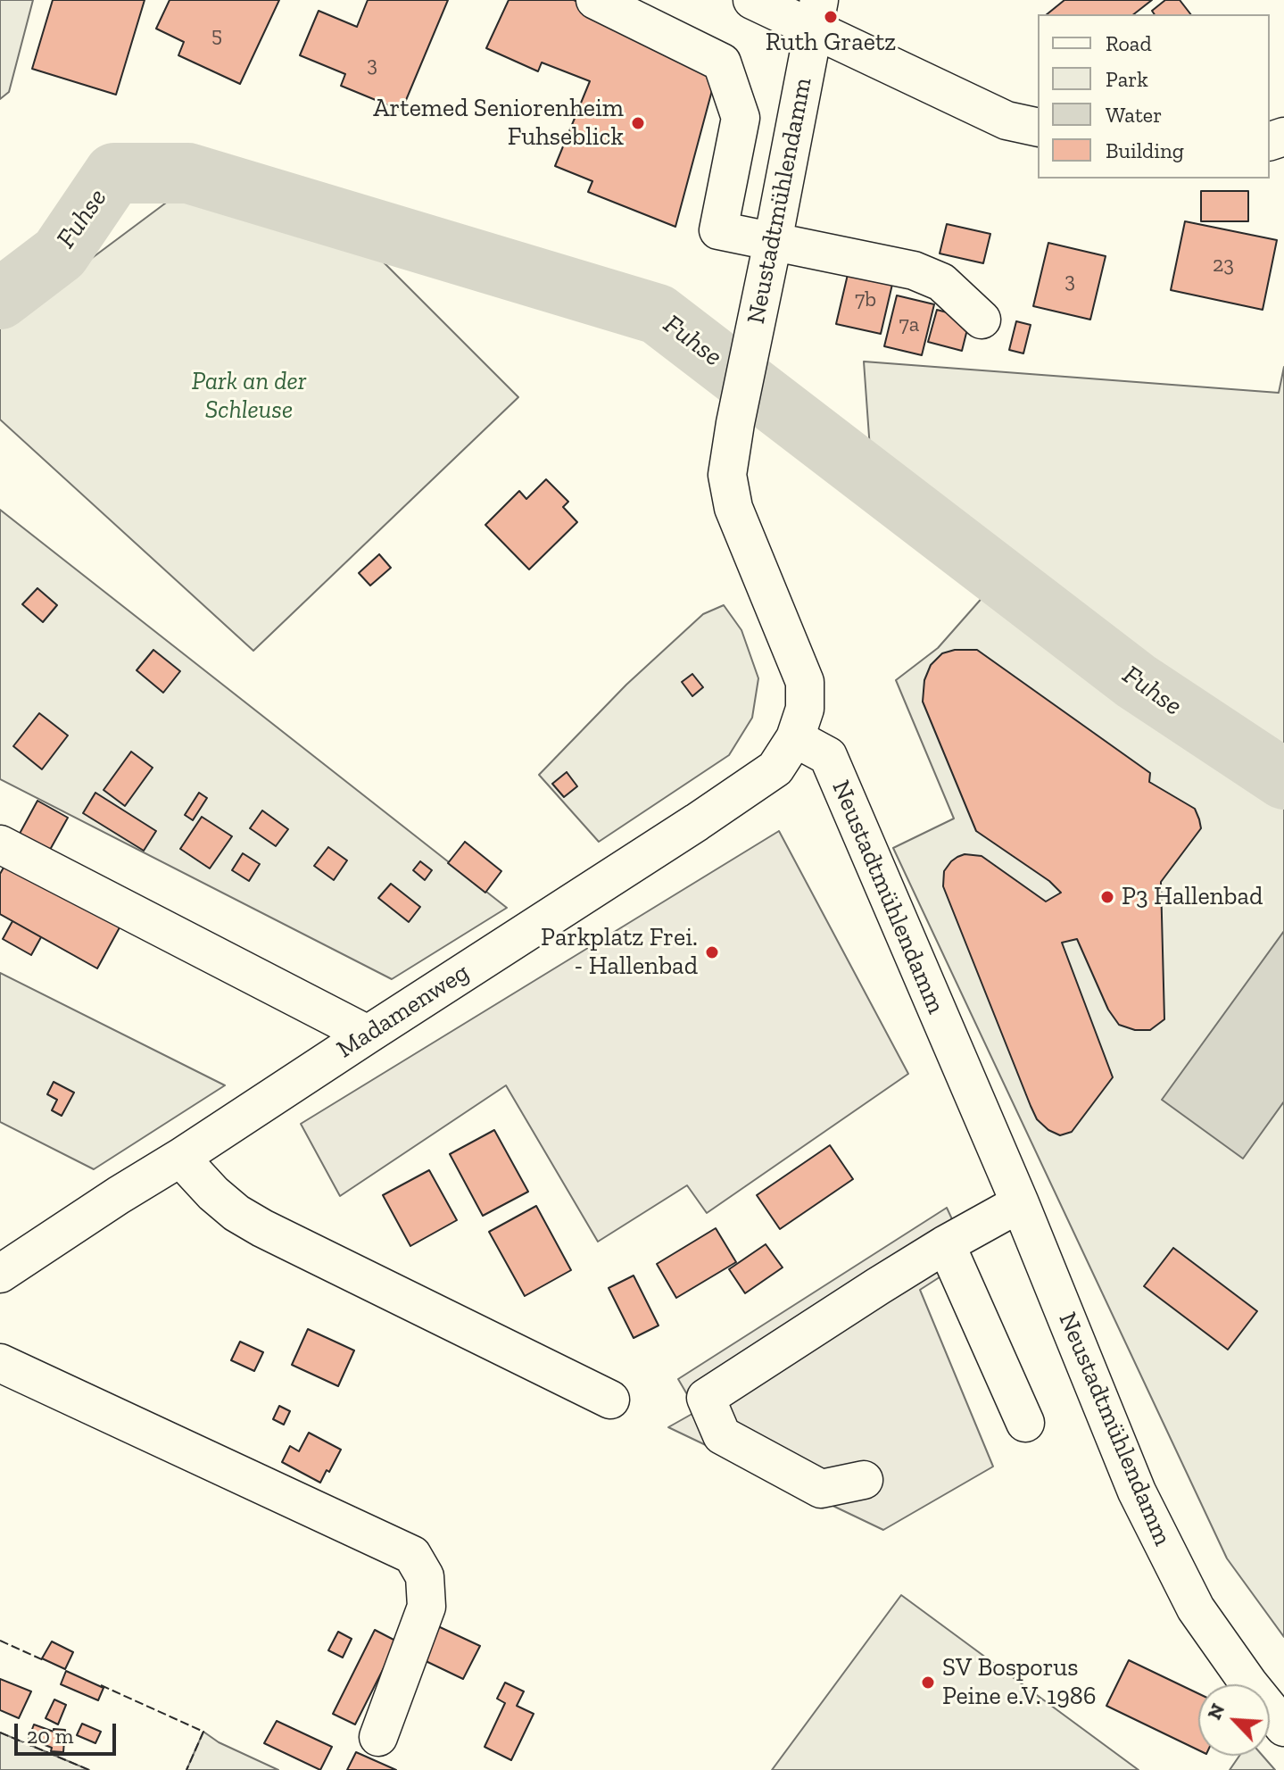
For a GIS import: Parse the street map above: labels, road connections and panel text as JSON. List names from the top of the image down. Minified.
{"streets":{"street":["Neustadtmühlendamm","Madamenweg"]},"crossings":[["Neustadtmühlendamm","Madamenweg"]],"water":["Fuhse"],"parks":["Park an der Schleuse"],"places":["Ruth Graetz","Artemed Seniorenheim Fuhseblick","P3 Hallenbad","Parkplatz Frei. - Hallenbad","SV Bosporus Peine e.V. 1986"],"house_numbers":["5","3","23","3","7b","7a"],"legend":["Road","Park","Water","Building"],"scale_bar":"20 m","north":"top left"}
